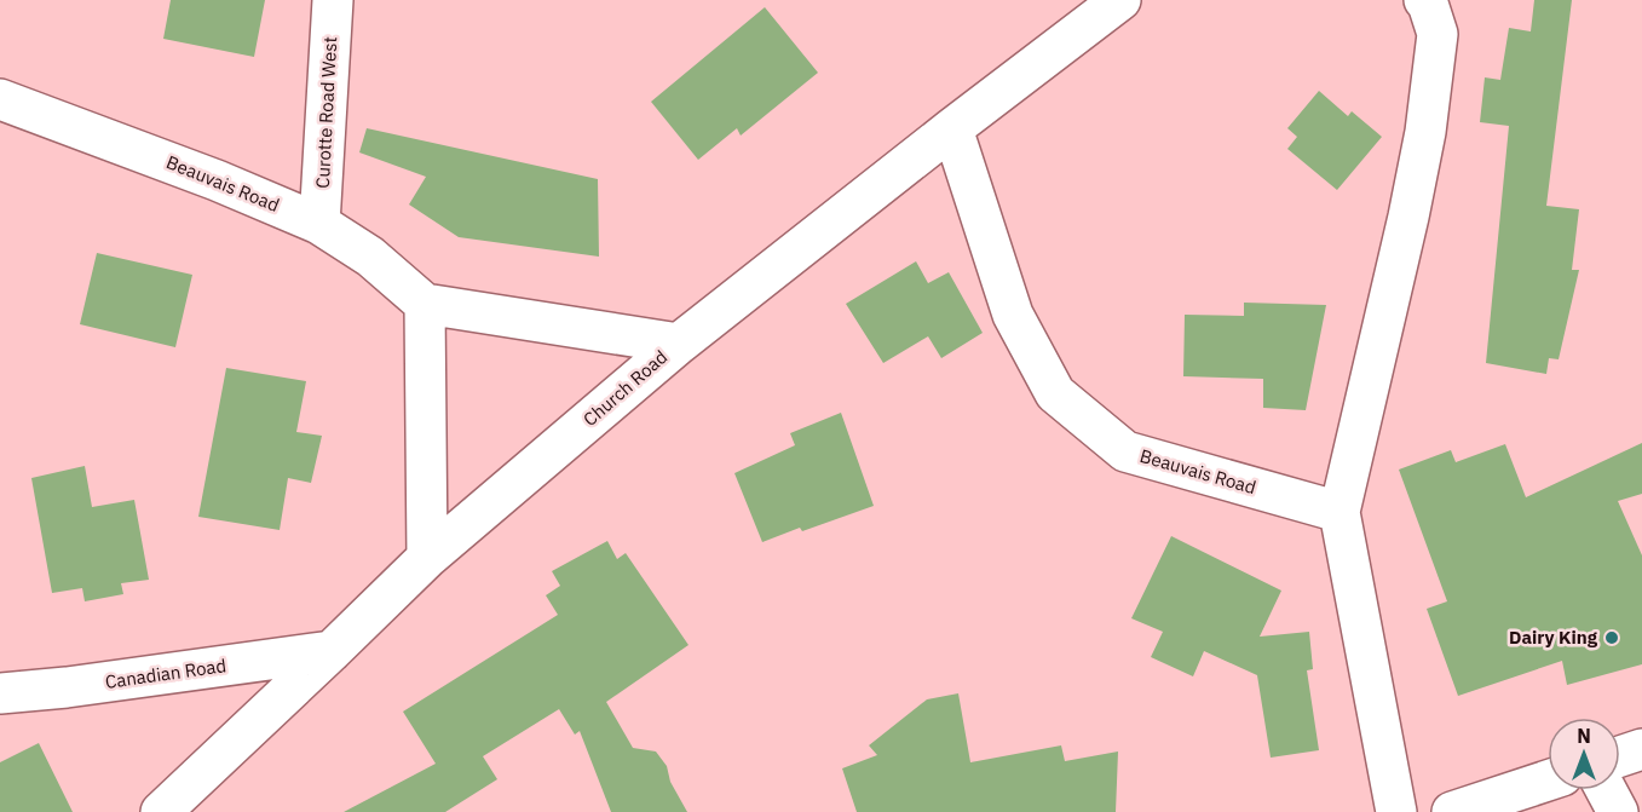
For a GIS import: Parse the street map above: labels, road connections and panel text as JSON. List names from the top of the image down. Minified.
{"streets":{"street":["Curotte Road West","Beauvais Road","Church Road","Canadian Road"]},"crossings":[["Curotte Road West","Beauvais Road"],["Beauvais Road","Church Road"],["Church Road","Canadian Road"]],"places":["Dairy King"],"north":"top"}
